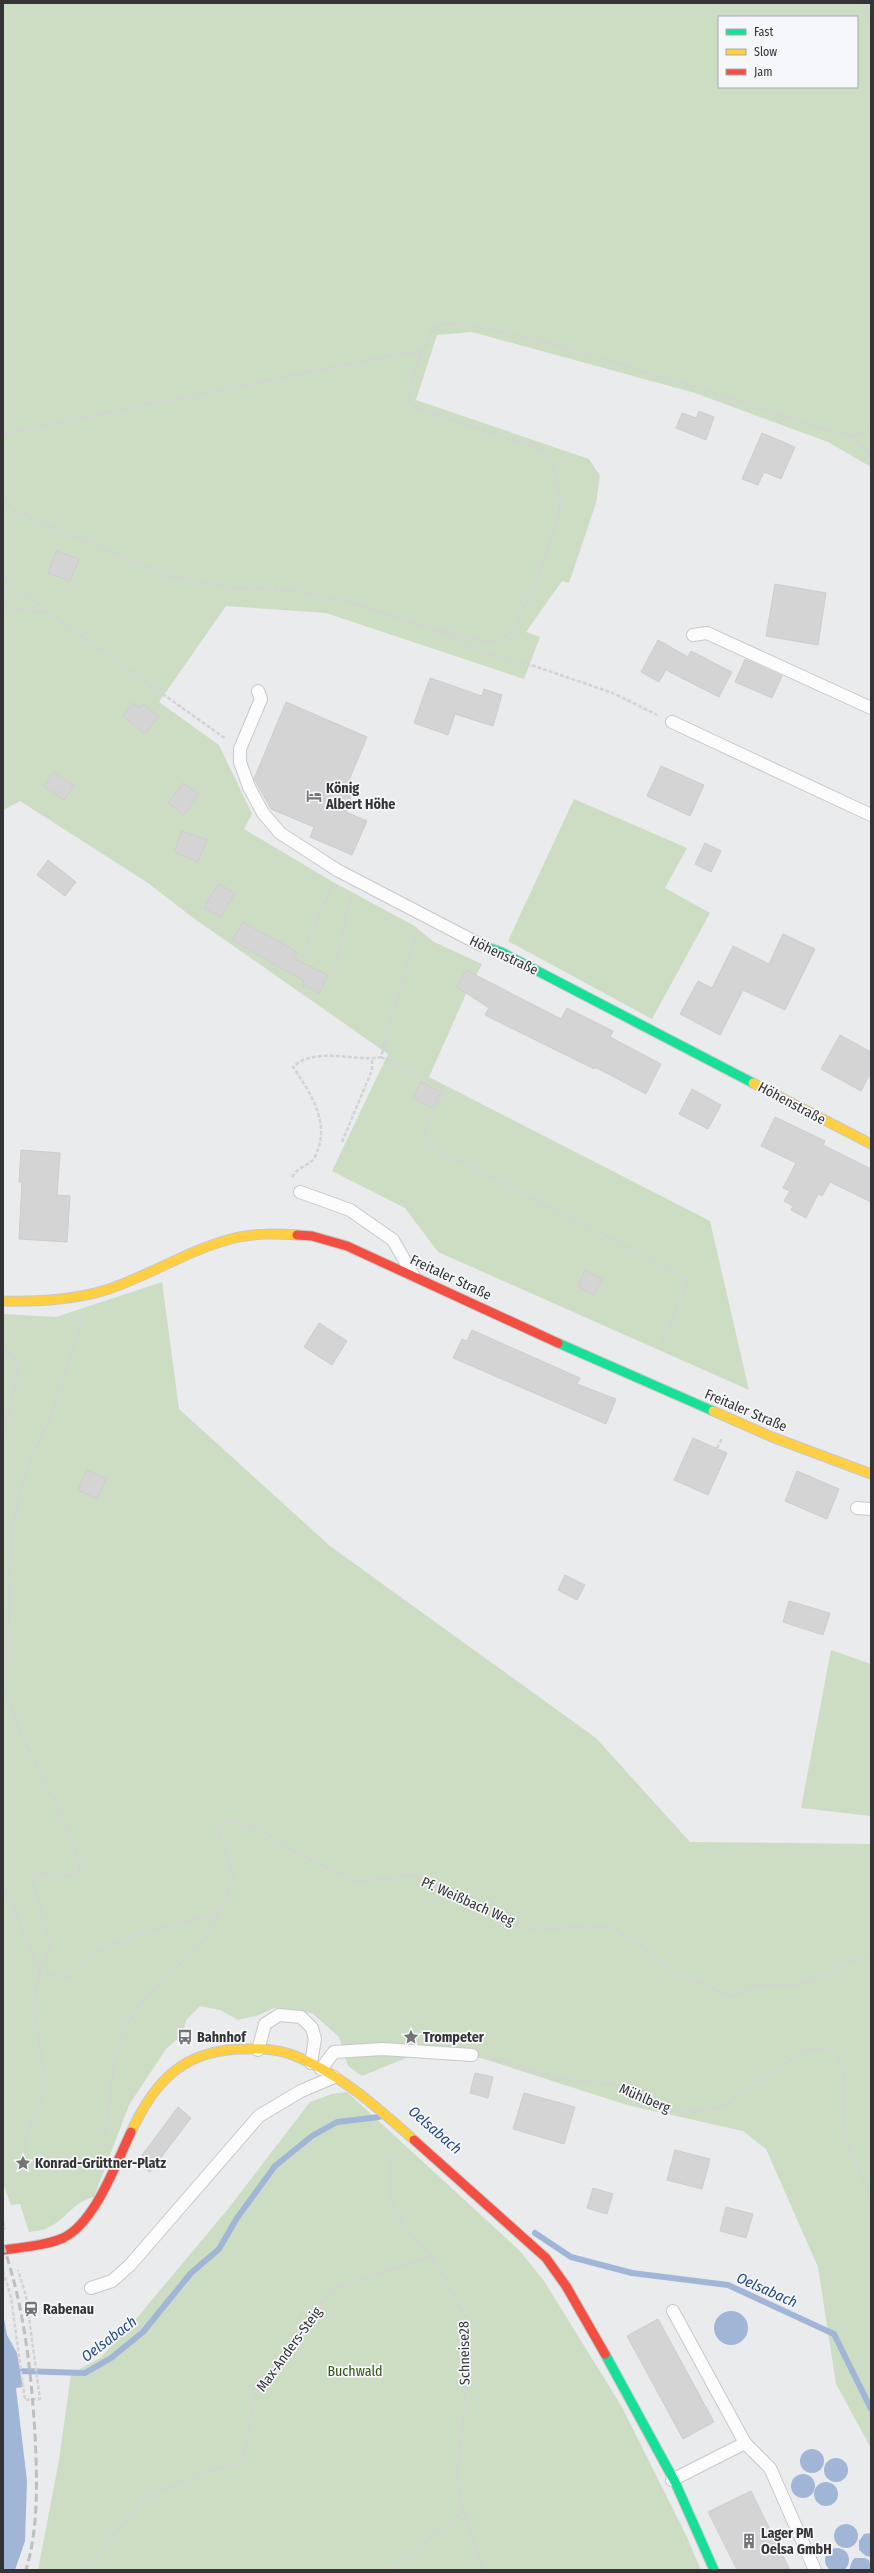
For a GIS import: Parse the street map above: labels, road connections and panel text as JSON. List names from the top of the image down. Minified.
{"streets":{"street":["Höhenstraße","Freitaler Straße"],"path":["Pf. Weißbach Weg","Mühlberg","Max-Anders-Steig","Schneise28"]},"crossings":[["Max-Anders-Steig","Schneise28"]],"water":["Oelsabach"],"parks":["Buchwald"],"places":{"hotel":["König Albert Höhe"],"bus stop":["Bahnhof"],"place":["Trompeter","Konrad-Grüttner-Platz"],"station":["Rabenau"],"building":["Lager PM Oelsa GmbH"]},"legend":["Fast","Slow","Jam"]}
